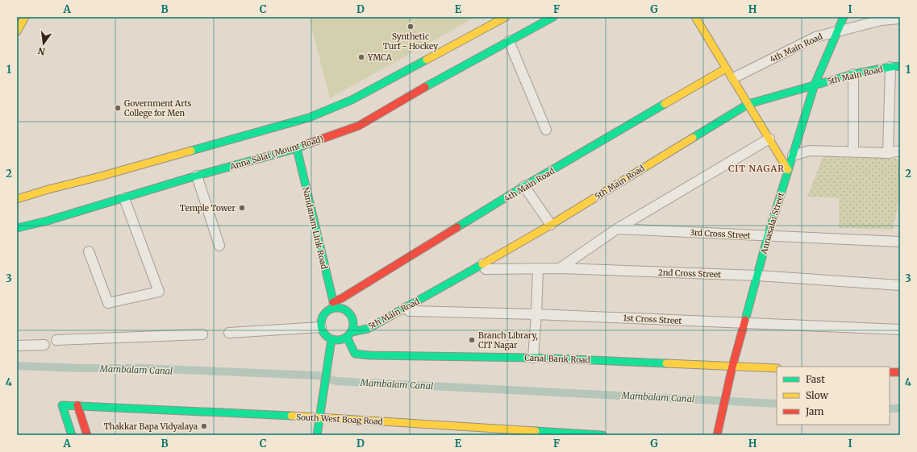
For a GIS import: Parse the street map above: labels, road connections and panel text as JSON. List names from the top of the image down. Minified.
{"streets":{"street":["4th Main Road","5th Main Road","Anna Salai (Mount Road)","Annasalai Street","Nandanam Link Road","3rd Cross Street","2nd Cross Street","1st Cross Street","Canal Bank Road","South West Boag Road"]},"crossings":[["4th Main Road","5th Main Road"],["4th Main Road","Annasalai Street"],["4th Main Road","Nandanam Link Road"],["4th Main Road","Canal Bank Road"],["5th Main Road","Annasalai Street"],["5th Main Road","Nandanam Link Road"],["5th Main Road","2nd Cross Street"],["5th Main Road","1st Cross Street"],["5th Main Road","Canal Bank Road"],["Anna Salai (Mount Road)","Nandanam Link Road"],["Annasalai Street","3rd Cross Street"],["Annasalai Street","2nd Cross Street"],["Annasalai Street","1st Cross Street"],["Annasalai Street","Canal Bank Road"],["Nandanam Link Road","Canal Bank Road"]],"districts":["CIT NAGAR"],"water":["Mambalam Canal"],"places":["Synthetic Turf - Hockey","YMCA","Government Arts College for Men","Temple Tower","Branch Library, CIT Nagar","Thakkar Bapa Vidyalaya"],"legend":["Fast","Slow","Jam"],"north":"bottom","grid":{"columns":["A","B","C","D","E","F","G","H","I"],"rows":["1","2","3","4"]}}
